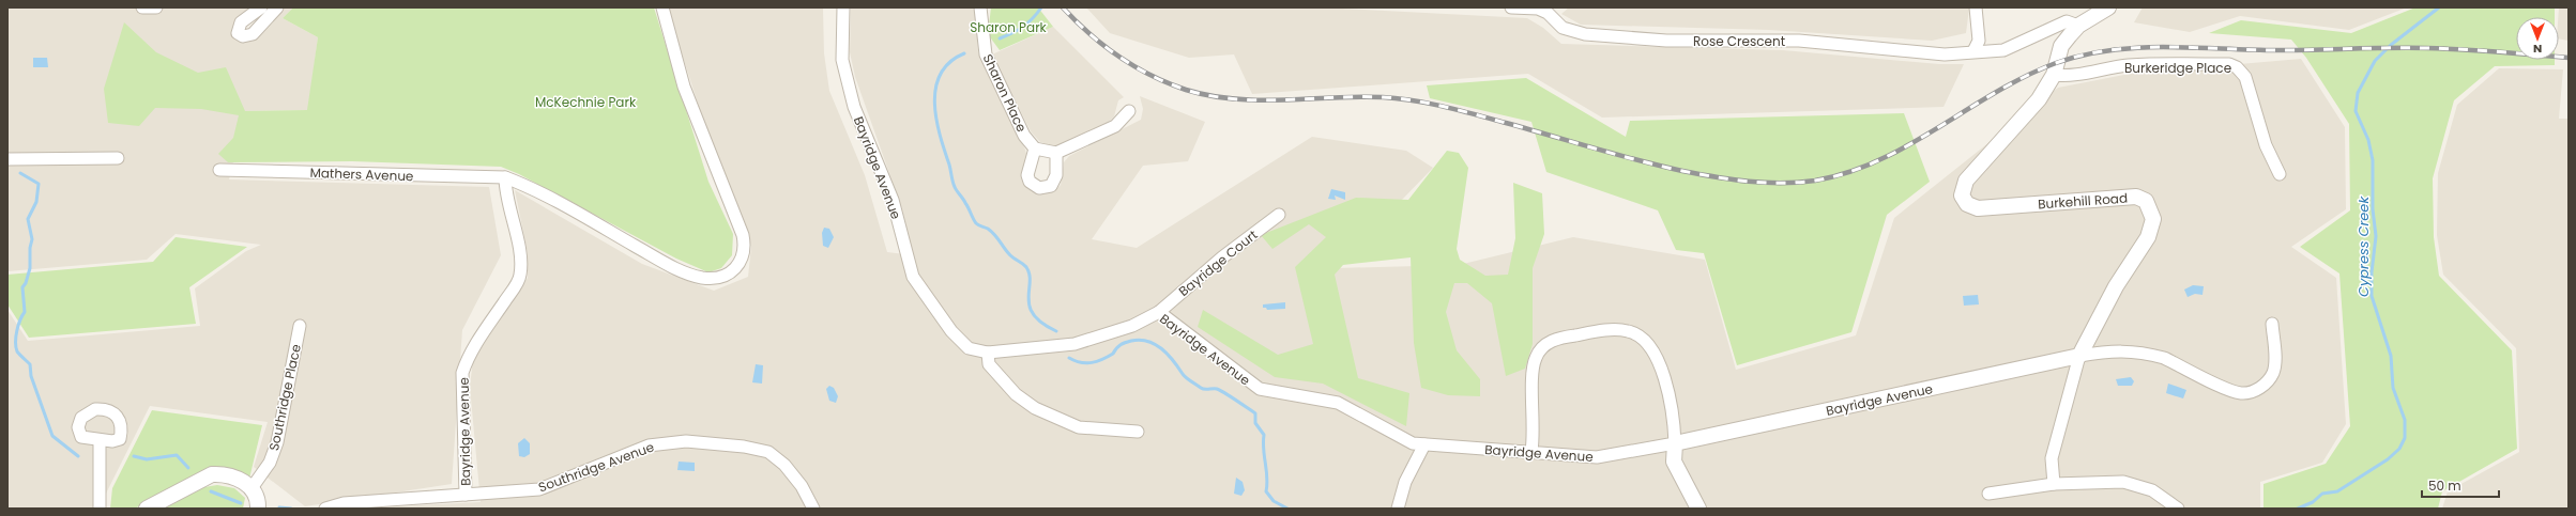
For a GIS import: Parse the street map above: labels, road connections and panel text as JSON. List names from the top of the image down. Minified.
{"streets":{"street":["Rose Crescent","Burkeridge Place","Sharon Place","Bayridge Avenue","Mathers Avenue","Burkehill Road","Bayridge Court","Southridge Place","Southridge Avenue"]},"crossings":[["Rose Crescent","Burkehill Road"],["Burkeridge Place","Burkehill Road"],["Bayridge Avenue","Mathers Avenue"],["Bayridge Avenue","Burkehill Road"],["Bayridge Avenue","Bayridge Court"],["Bayridge Avenue","Southridge Avenue"]],"water":["Cypress Creek"],"parks":["Sharon Park","McKechnie Park"],"scale_bar":"50 m","north":"bottom"}
